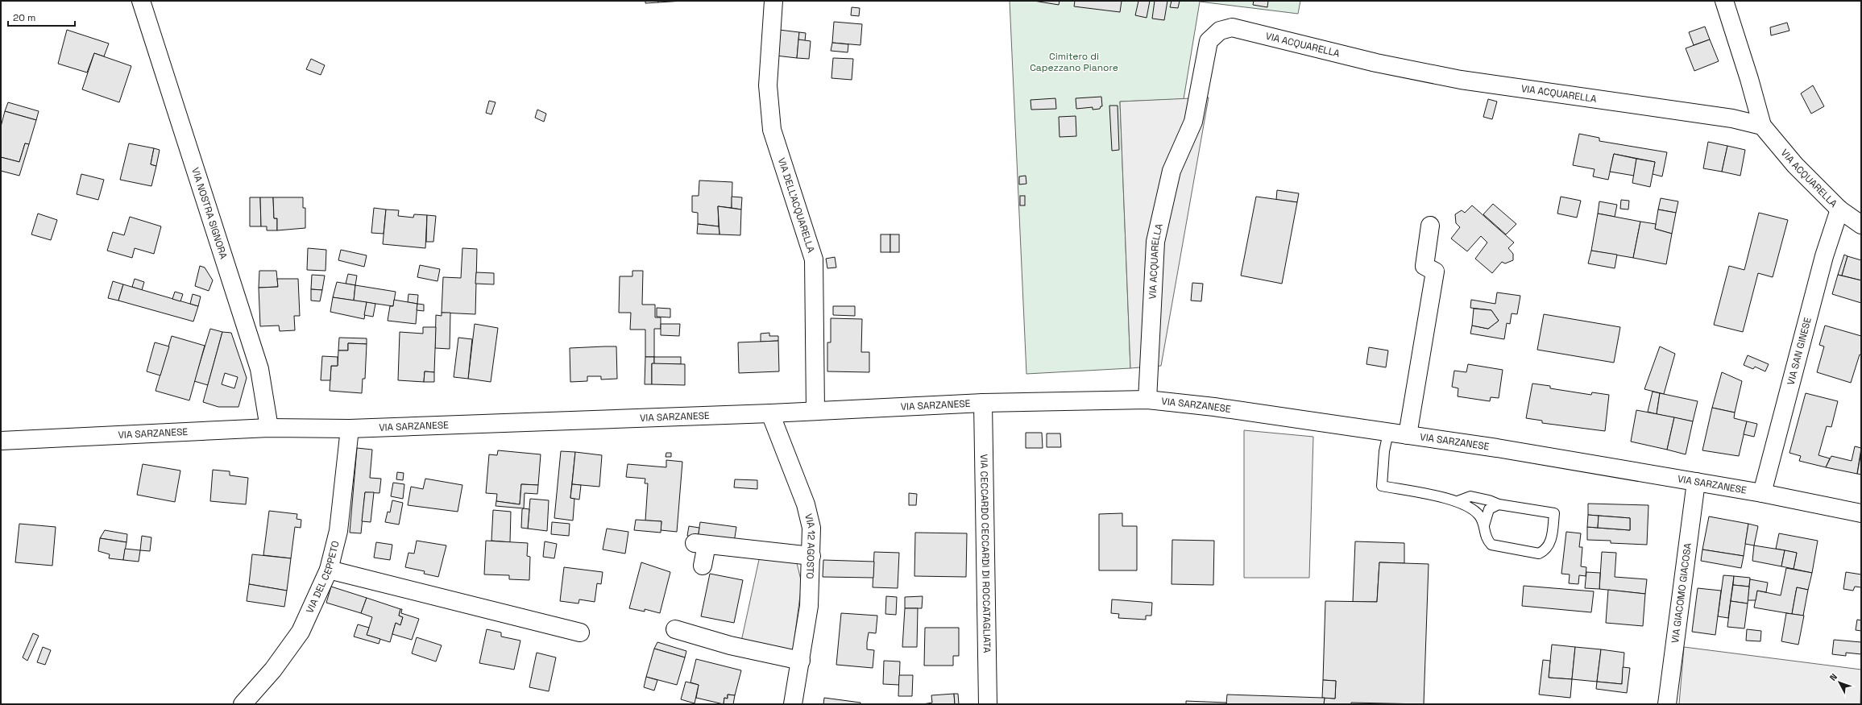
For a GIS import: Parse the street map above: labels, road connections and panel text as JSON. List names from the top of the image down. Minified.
{"streets":{"street":["VIA ACQUARELLA","VIA DELL'ACQUARELLA","VIA NOSTRA SIGNORA","VIA SAN GINESE","VIA SARZANESE","VIA 12 AGOSTO","VIA CECCARDO CECCARDI DI ROCCATAGLIATA","VIA DEL CEPPETO","VIA GIACOMO GIACOSA"]},"crossings":[["VIA ACQUARELLA","VIA SAN GINESE"],["VIA ACQUARELLA","VIA SARZANESE"],["VIA DELL'ACQUARELLA","VIA SARZANESE"],["VIA NOSTRA SIGNORA","VIA SARZANESE"],["VIA SAN GINESE","VIA SARZANESE"],["VIA SARZANESE","VIA 12 AGOSTO"],["VIA SARZANESE","VIA CECCARDO CECCARDI DI ROCCATAGLIATA"],["VIA SARZANESE","VIA DEL CEPPETO"],["VIA SARZANESE","VIA GIACOMO GIACOSA"]],"parks":["Cimitero di Capezzano Pianore"],"scale_bar":"20 m","north":"top left"}
